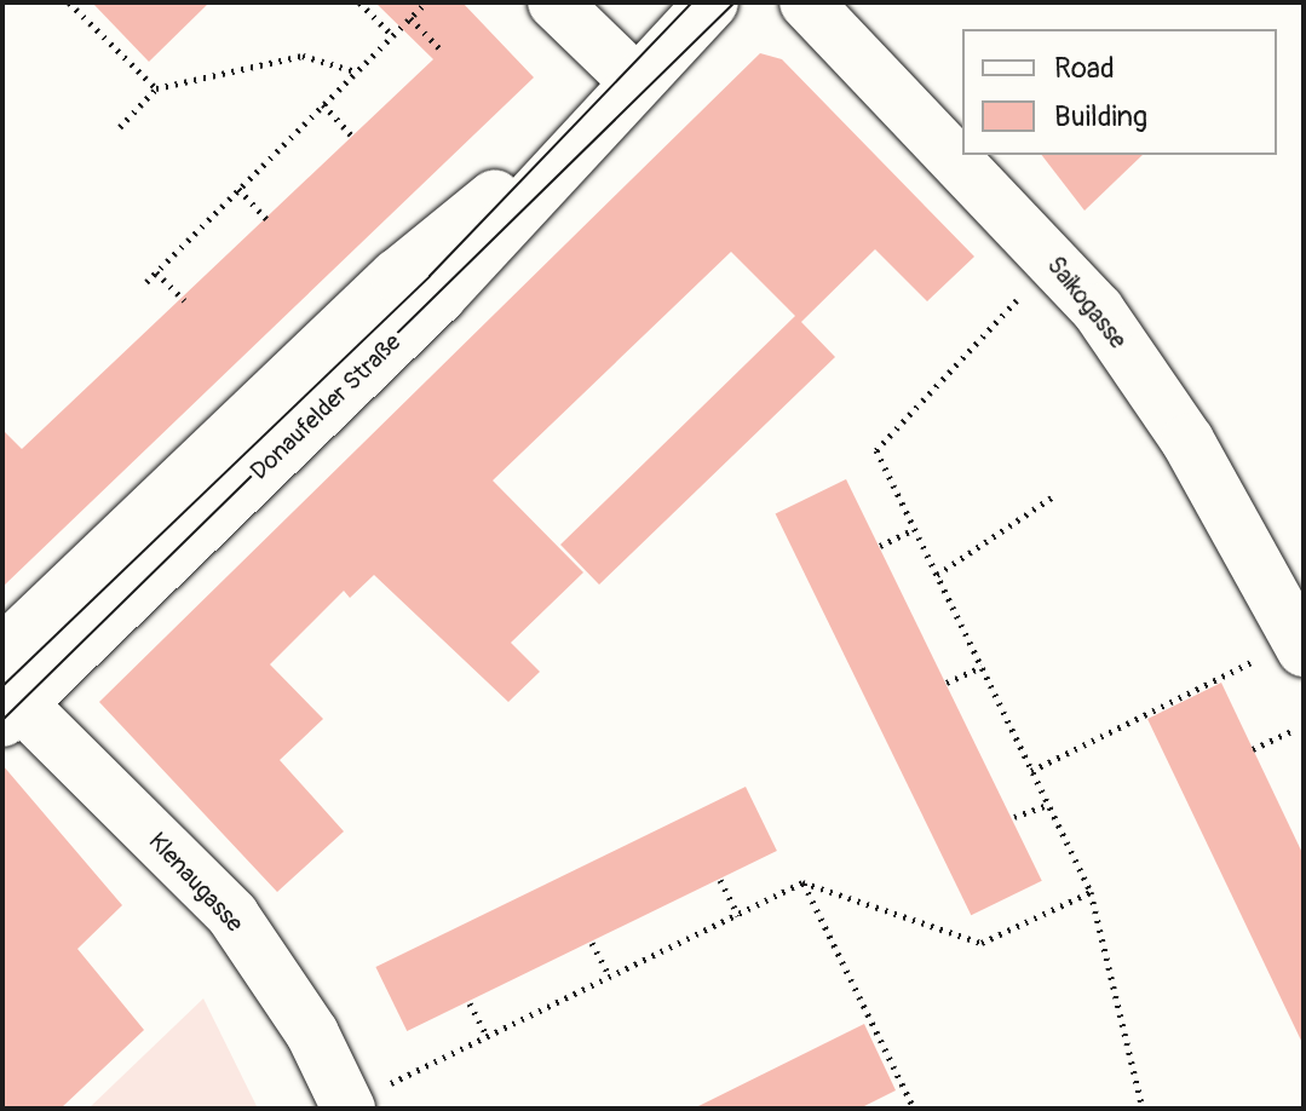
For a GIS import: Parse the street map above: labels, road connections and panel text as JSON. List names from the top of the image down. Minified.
{"streets":{"main road":["Saikogasse","Donaufelder Straße","Klenaugasse"]},"crossings":[["Donaufelder Straße","Klenaugasse"]],"legend":["Road","Building"]}
